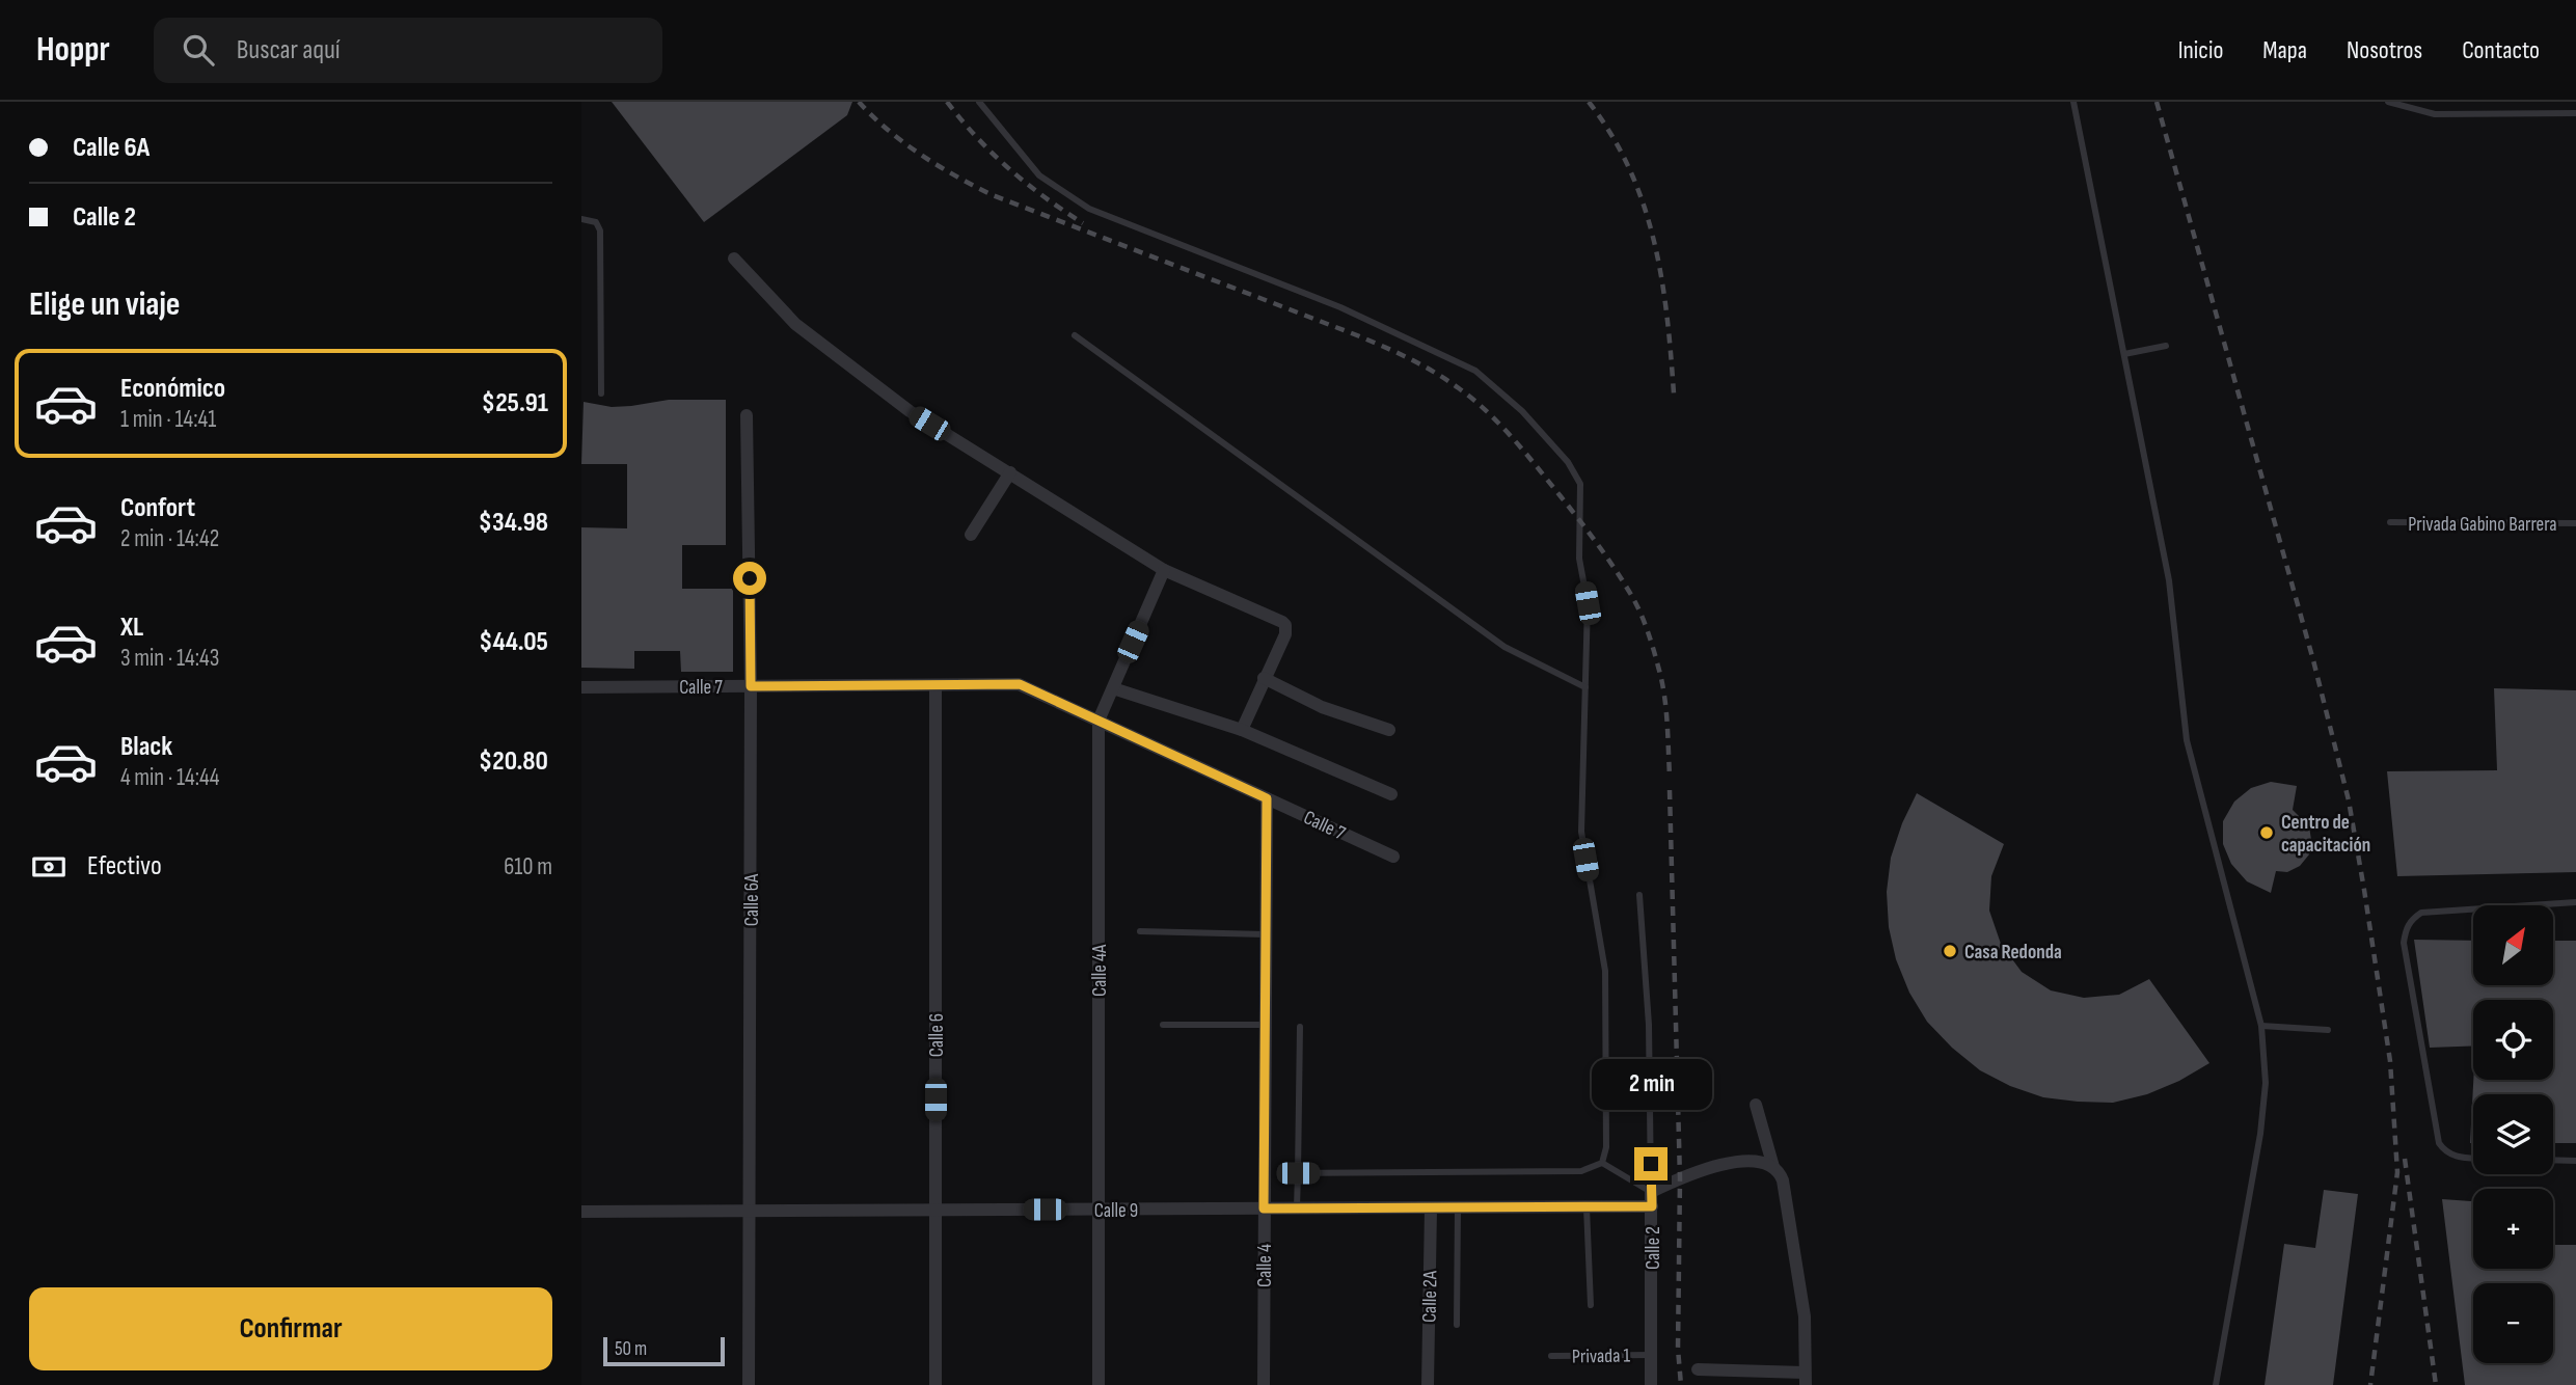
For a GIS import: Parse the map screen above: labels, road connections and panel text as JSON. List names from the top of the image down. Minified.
{"streets":{"street":["Calle 7","Calle 6A","Calle 4A","Calle 6","Calle 9","Calle 2","Calle 4","Calle 2A"],"lane":["Privada Gabino Barrera","Privada 1"]},"crossings":[["Calle 7","Calle 6A"],["Calle 7","Calle 4A"],["Calle 7","Calle 6"],["Calle 7","Calle 4"],["Calle 6A","Calle 9"],["Calle 4A","Calle 9"],["Calle 6","Calle 9"],["Calle 9","Calle 2"],["Calle 9","Calle 4"],["Calle 9","Calle 2A"],["Calle 2","Privada 1"]],"places":["Centro de capacitación","Casa Redonda"],"scale_bar":"50 m","north":"top right","page":{"header":"Hoppr","search":"Buscar aquí","nav":["Inicio","Mapa","Nosotros","Contacto"],"banner":["Calle 6A","Calle 2"],"heading":"Elige un viaje","list":[{"name":"Económico","note":"1 min · 14:41","value":"$25.91"},{"name":"Confort","note":"2 min · 14:42","value":"$34.98"},{"name":"XL","note":"3 min · 14:43","value":"$44.05"},{"name":"Black","note":"4 min · 14:44","value":"$20.80"}],"pay":["Efectivo","610 m"],"map_buttons":["+","−"],"bubble":"2 min","buttons":"Confirmar","scale":"50 m"}}
